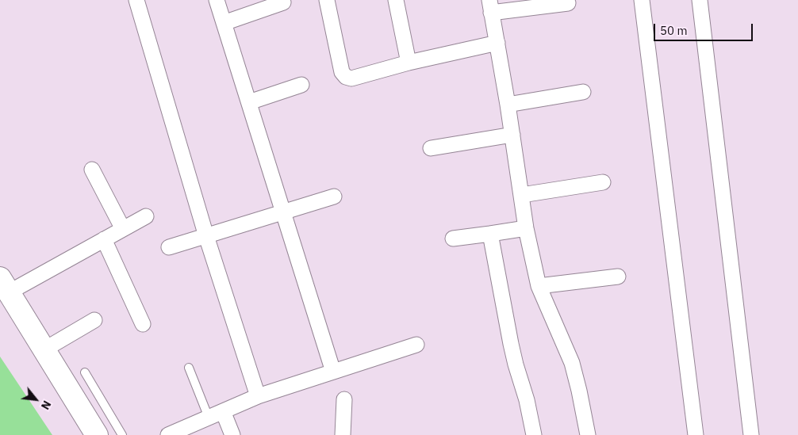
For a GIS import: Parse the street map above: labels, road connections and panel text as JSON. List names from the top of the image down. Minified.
{"scale_bar":"50 m","north":"bottom right"}
